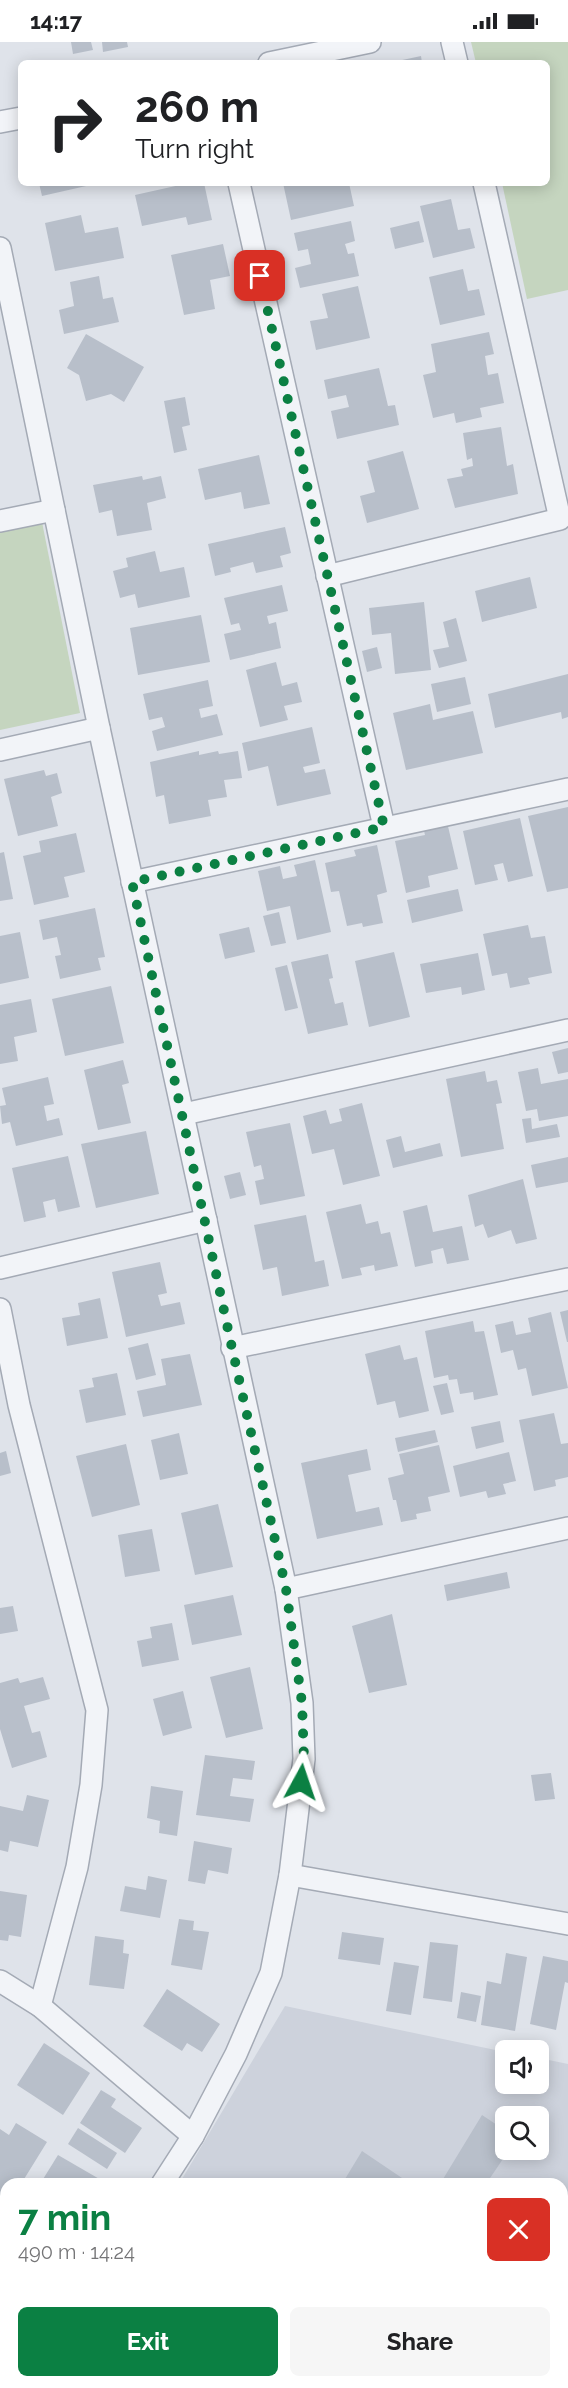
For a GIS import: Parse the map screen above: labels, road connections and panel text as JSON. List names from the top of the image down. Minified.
{"page":{"status":"14:17","turn":["260 m","Turn right"],"heading":["7 min","490 m · 14:24"],"buttons":["Exit","Share"]}}
